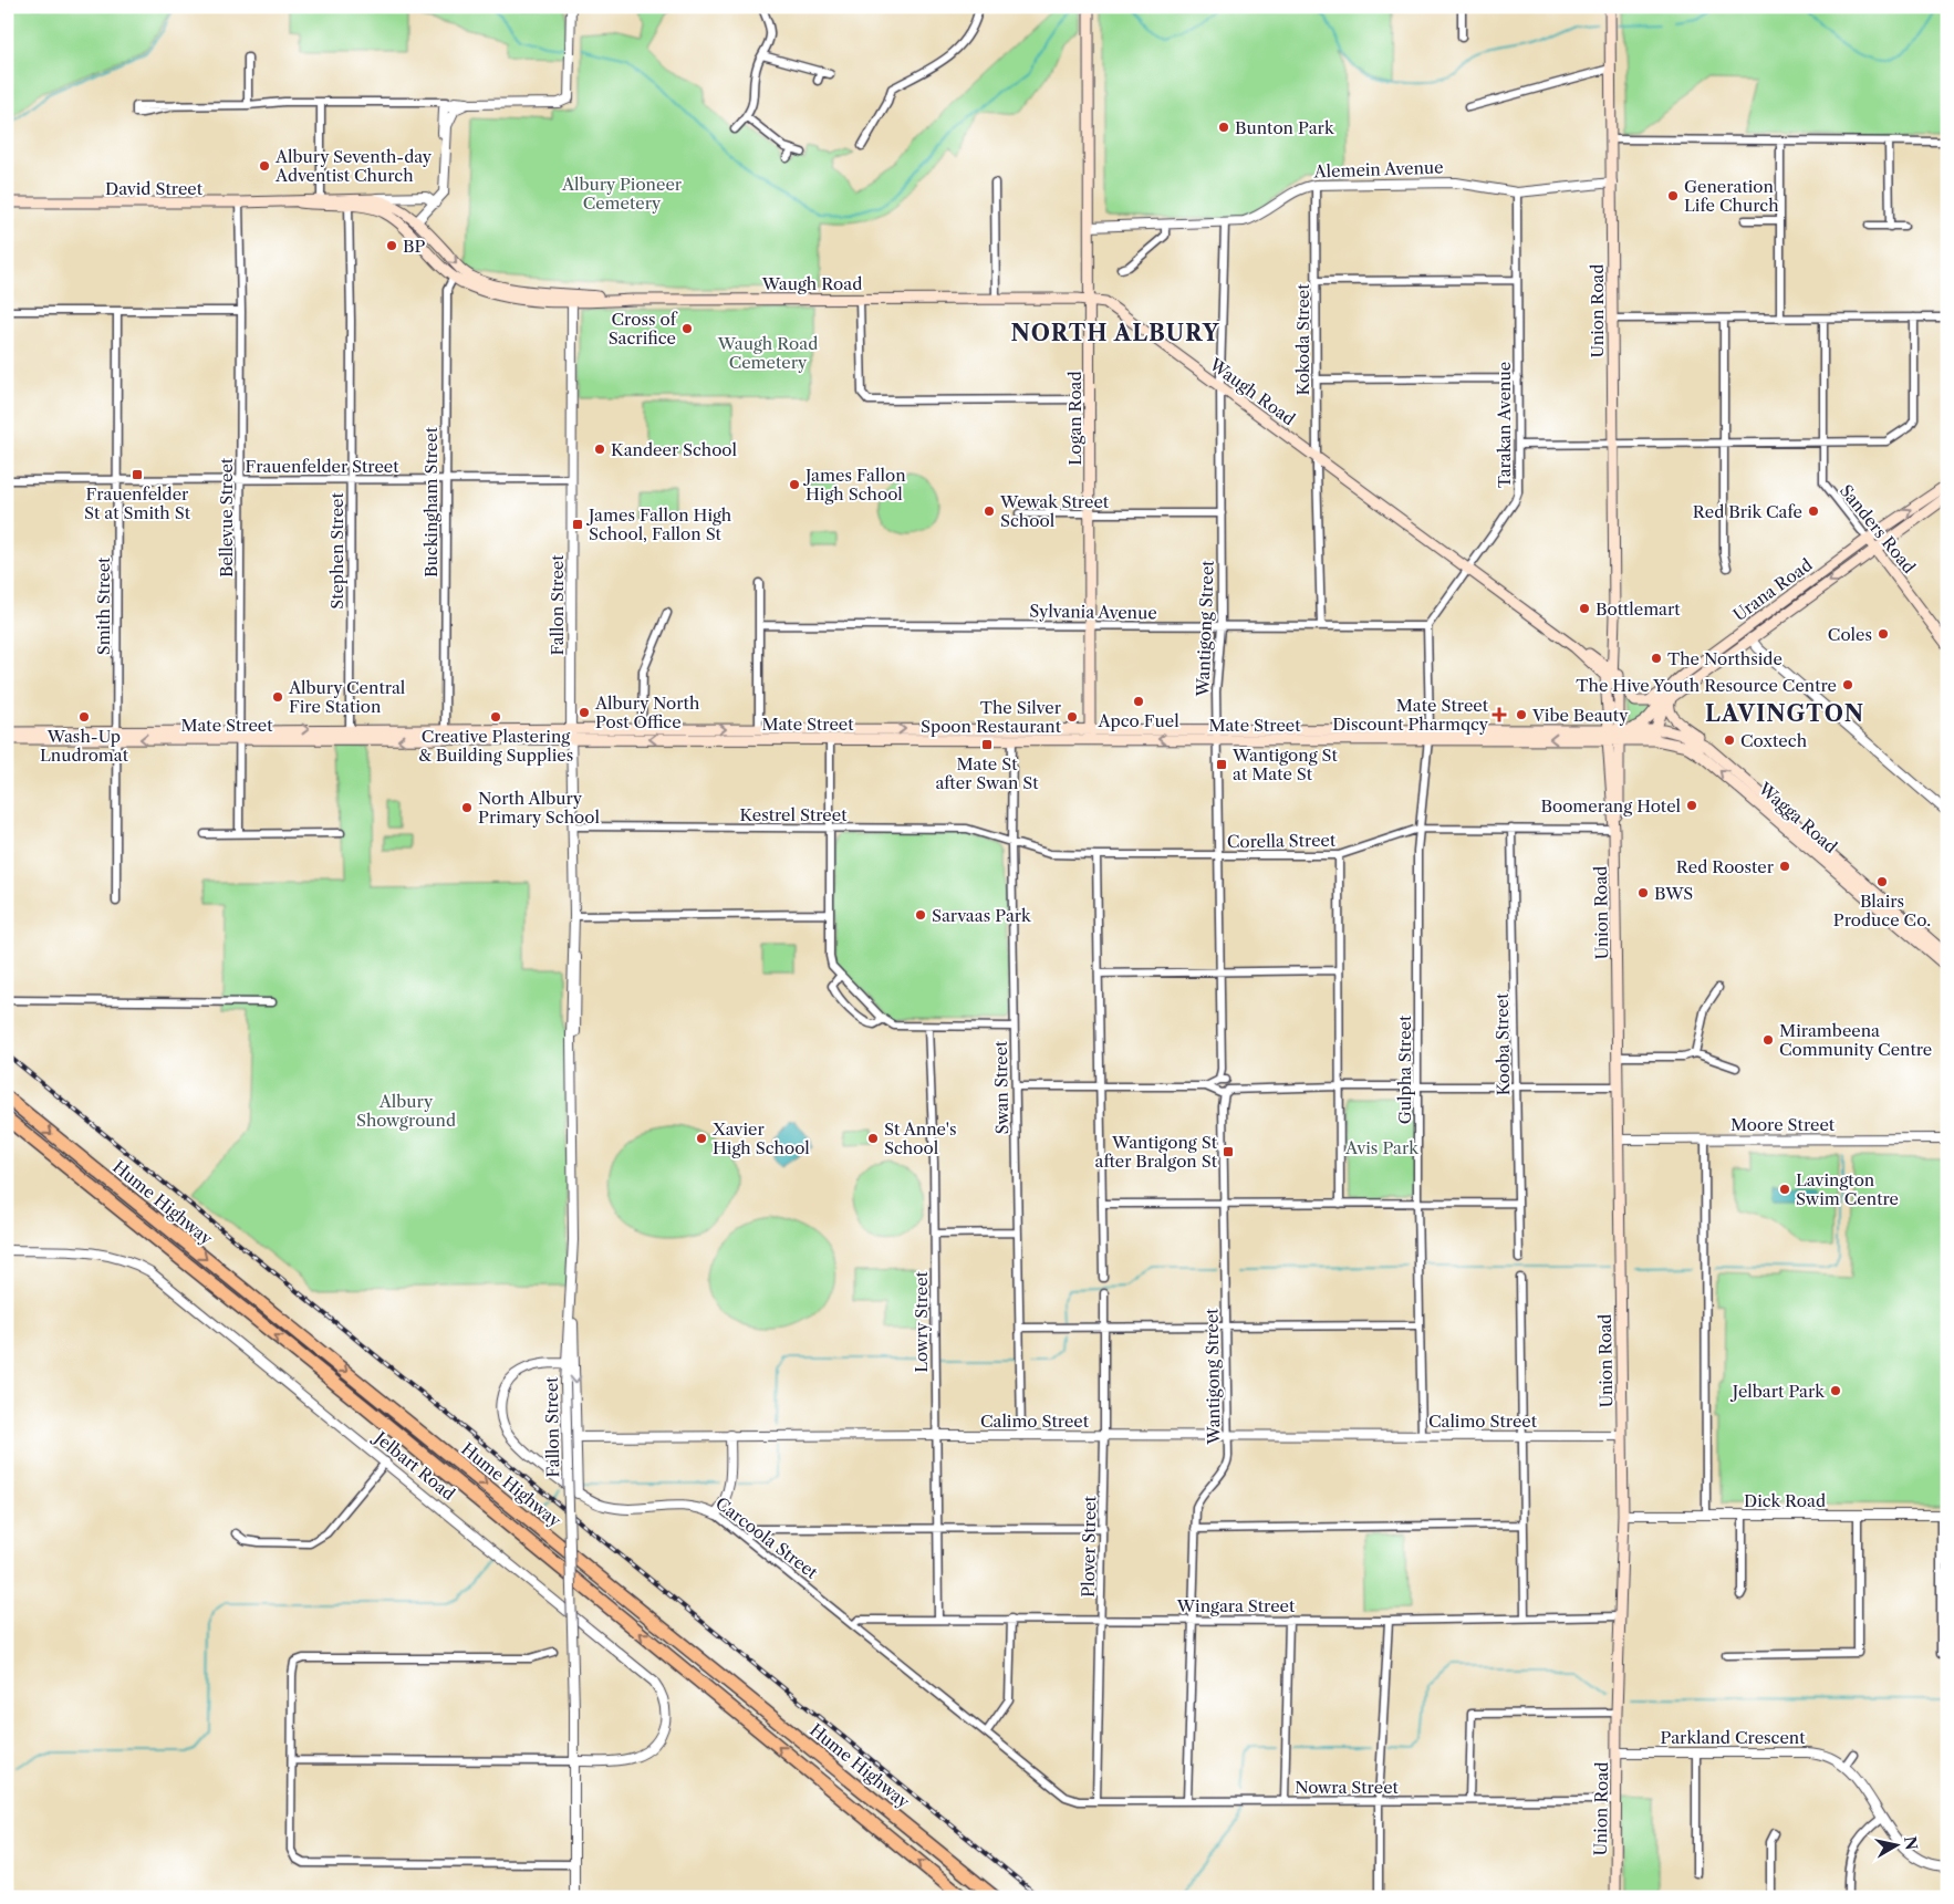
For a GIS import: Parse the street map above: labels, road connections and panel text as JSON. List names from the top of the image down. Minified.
{"streets":{"highway":["Hume Highway"],"main road":["David Street","Waugh Road","Union Road","Logan Road","Sanders Road","Urana Road","Mate Street","Wagga Road"],"street":["Alemein Avenue","Kokoda Street","Tarakan Avenue","Frauenfelder Street","Buckingham Street","Bellevue Street","Stephen Street","Fallon Street","Smith Street","Sylvania Avenue","Wantigong Street","Kestrel Street","Corella Street","Kooba Street","Gulpha Street","Swan Street","Moore Street","Lowry Street","Calimo Street","Jelbart Road","Dick Road","Carcoola Street","Plover Street","Wingara Street","Parkland Crescent","Nowra Street"]},"crossings":[["Alemein Avenue","Union Road"],["Alemein Avenue","Kokoda Street"],["Alemein Avenue","Logan Road"],["Alemein Avenue","Tarakan Avenue"],["Alemein Avenue","Wantigong Street"],["David Street","Waugh Road"],["David Street","Bellevue Street"],["David Street","Stephen Street"],["Waugh Road","Union Road"],["Waugh Road","Kokoda Street"],["Waugh Road","Logan Road"],["Waugh Road","Tarakan Avenue"],["Waugh Road","Buckingham Street"],["Waugh Road","Urana Road"],["Waugh Road","Fallon Street"],["Waugh Road","Wantigong Street"],["Union Road","Urana Road"],["Union Road","Mate Street"],["Union Road","Wagga Road"],["Union Road","Corella Street"],["Union Road","Moore Street"],["Union Road","Calimo Street"],["Union Road","Dick Road"],["Union Road","Wingara Street"],["Union Road","Parkland Crescent"],["Union Road","Nowra Street"],["Kokoda Street","Sylvania Avenue"],["Logan Road","Sylvania Avenue"],["Logan Road","Mate Street"],["Tarakan Avenue","Sylvania Avenue"],["Frauenfelder Street","Buckingham Street"],["Frauenfelder Street","Bellevue Street"],["Frauenfelder Street","Stephen Street"],["Frauenfelder Street","Fallon Street"],["Frauenfelder Street","Smith Street"],["Buckingham Street","Mate Street"],["Bellevue Street","Mate Street"],["Sanders Road","Urana Road"],["Stephen Street","Mate Street"],["Urana Road","Wagga Road"],["Fallon Street","Mate Street"],["Fallon Street","Kestrel Street"],["Fallon Street","Jelbart Road"],["Fallon Street","Carcoola Street"],["Smith Street","Mate Street"],["Sylvania Avenue","Wantigong Street"],["Wantigong Street","Mate Street"],["Wantigong Street","Corella Street"],["Wantigong Street","Calimo Street"],["Wantigong Street","Wingara Street"],["Wantigong Street","Nowra Street"],["Mate Street","Wagga Road"],["Mate Street","Gulpha Street"],["Mate Street","Swan Street"],["Kestrel Street","Corella Street"],["Kestrel Street","Swan Street"],["Corella Street","Kooba Street"],["Corella Street","Gulpha Street"],["Corella Street","Swan Street"],["Gulpha Street","Calimo Street"],["Swan Street","Calimo Street"],["Lowry Street","Calimo Street"],["Lowry Street","Wingara Street"],["Calimo Street","Plover Street"],["Carcoola Street","Wingara Street"],["Carcoola Street","Nowra Street"],["Plover Street","Wingara Street"],["Plover Street","Nowra Street"]],"districts":["NORTH ALBURY","LAVINGTON"],"parks":["Albury Pioneer Cemetery","Waugh Road Cemetery","Albury Showground","Avis Park"],"places":{"other":["Bunton Park","Albury Seventh-day Adventist Church","Generation Life Church","BP","Cross of Sacrifice","Kandeer School","James Fallon High School","Wewak Street School","Red Brik Cafe","Bottlemart","Coles","The Northside","The Hive Youth Resource Centre","Albury Central Fire Station","Apco Fuel","Albury North Post Office","Vibe Beauty","Wash-Up Lnudromat","Creative Plastering & Building Supplies","The Silver Spoon Restaurant","Coxtech","Boomerang Hotel","North Albury Primary School","Red Rooster","Blairs Produce Co.","BWS","Sarvaas Park","Mirambeena Community Centre","Xavier High School","St Anne's School","Lavington Swim Centre","Jelbart Park"],"transit":["Frauenfelder St at Smith St","James Fallon High School, Fallon St","Mate St after Swan St","Wantigong St at Mate St","Wantigong St after Bralgon St"],"health":["Mate Street Discount Pharmqcy"]},"north":"right"}
